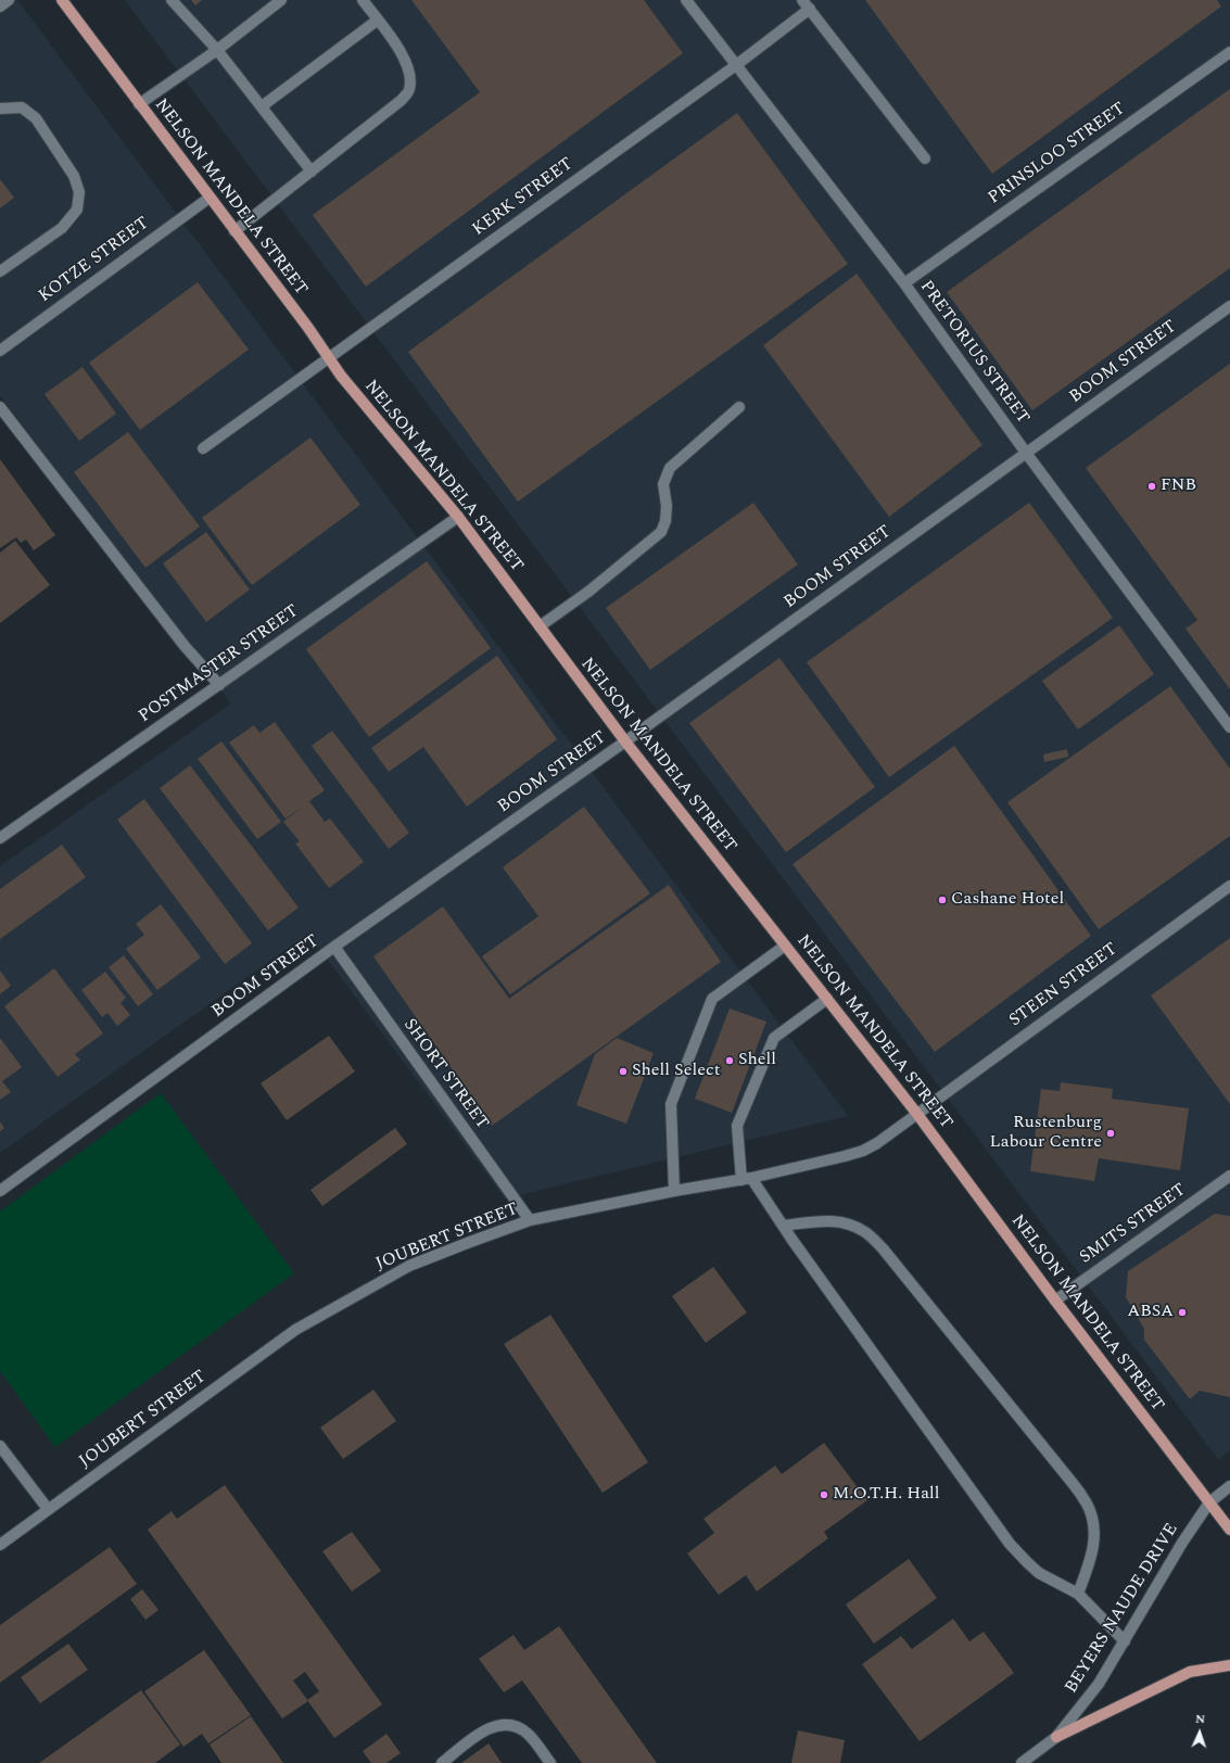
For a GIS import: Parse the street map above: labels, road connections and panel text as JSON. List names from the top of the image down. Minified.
{"streets":{"main road":["NELSON MANDELA STREET"],"street":["PRINSLOO STREET","KERK STREET","KOTZE STREET","PRETORIUS STREET","BOOM STREET","POSTMASTER STREET","STEEN STREET","SHORT STREET","SMITS STREET","JOUBERT STREET","BEYERS NAUDE DRIVE"]},"crossings":[["PRINSLOO STREET","PRETORIUS STREET"],["NELSON MANDELA STREET","KERK STREET"],["NELSON MANDELA STREET","KOTZE STREET"],["NELSON MANDELA STREET","BOOM STREET"],["NELSON MANDELA STREET","POSTMASTER STREET"],["NELSON MANDELA STREET","STEEN STREET"],["NELSON MANDELA STREET","SMITS STREET"],["NELSON MANDELA STREET","JOUBERT STREET"],["NELSON MANDELA STREET","BEYERS NAUDE DRIVE"],["KERK STREET","PRETORIUS STREET"],["PRETORIUS STREET","BOOM STREET"],["BOOM STREET","SHORT STREET"],["STEEN STREET","JOUBERT STREET"],["SHORT STREET","JOUBERT STREET"]],"places":["FNB","Cashane Hotel","Shell","Shell Select","Rustenburg Labour Centre","ABSA","M.O.T.H. Hall"],"north":"top"}
